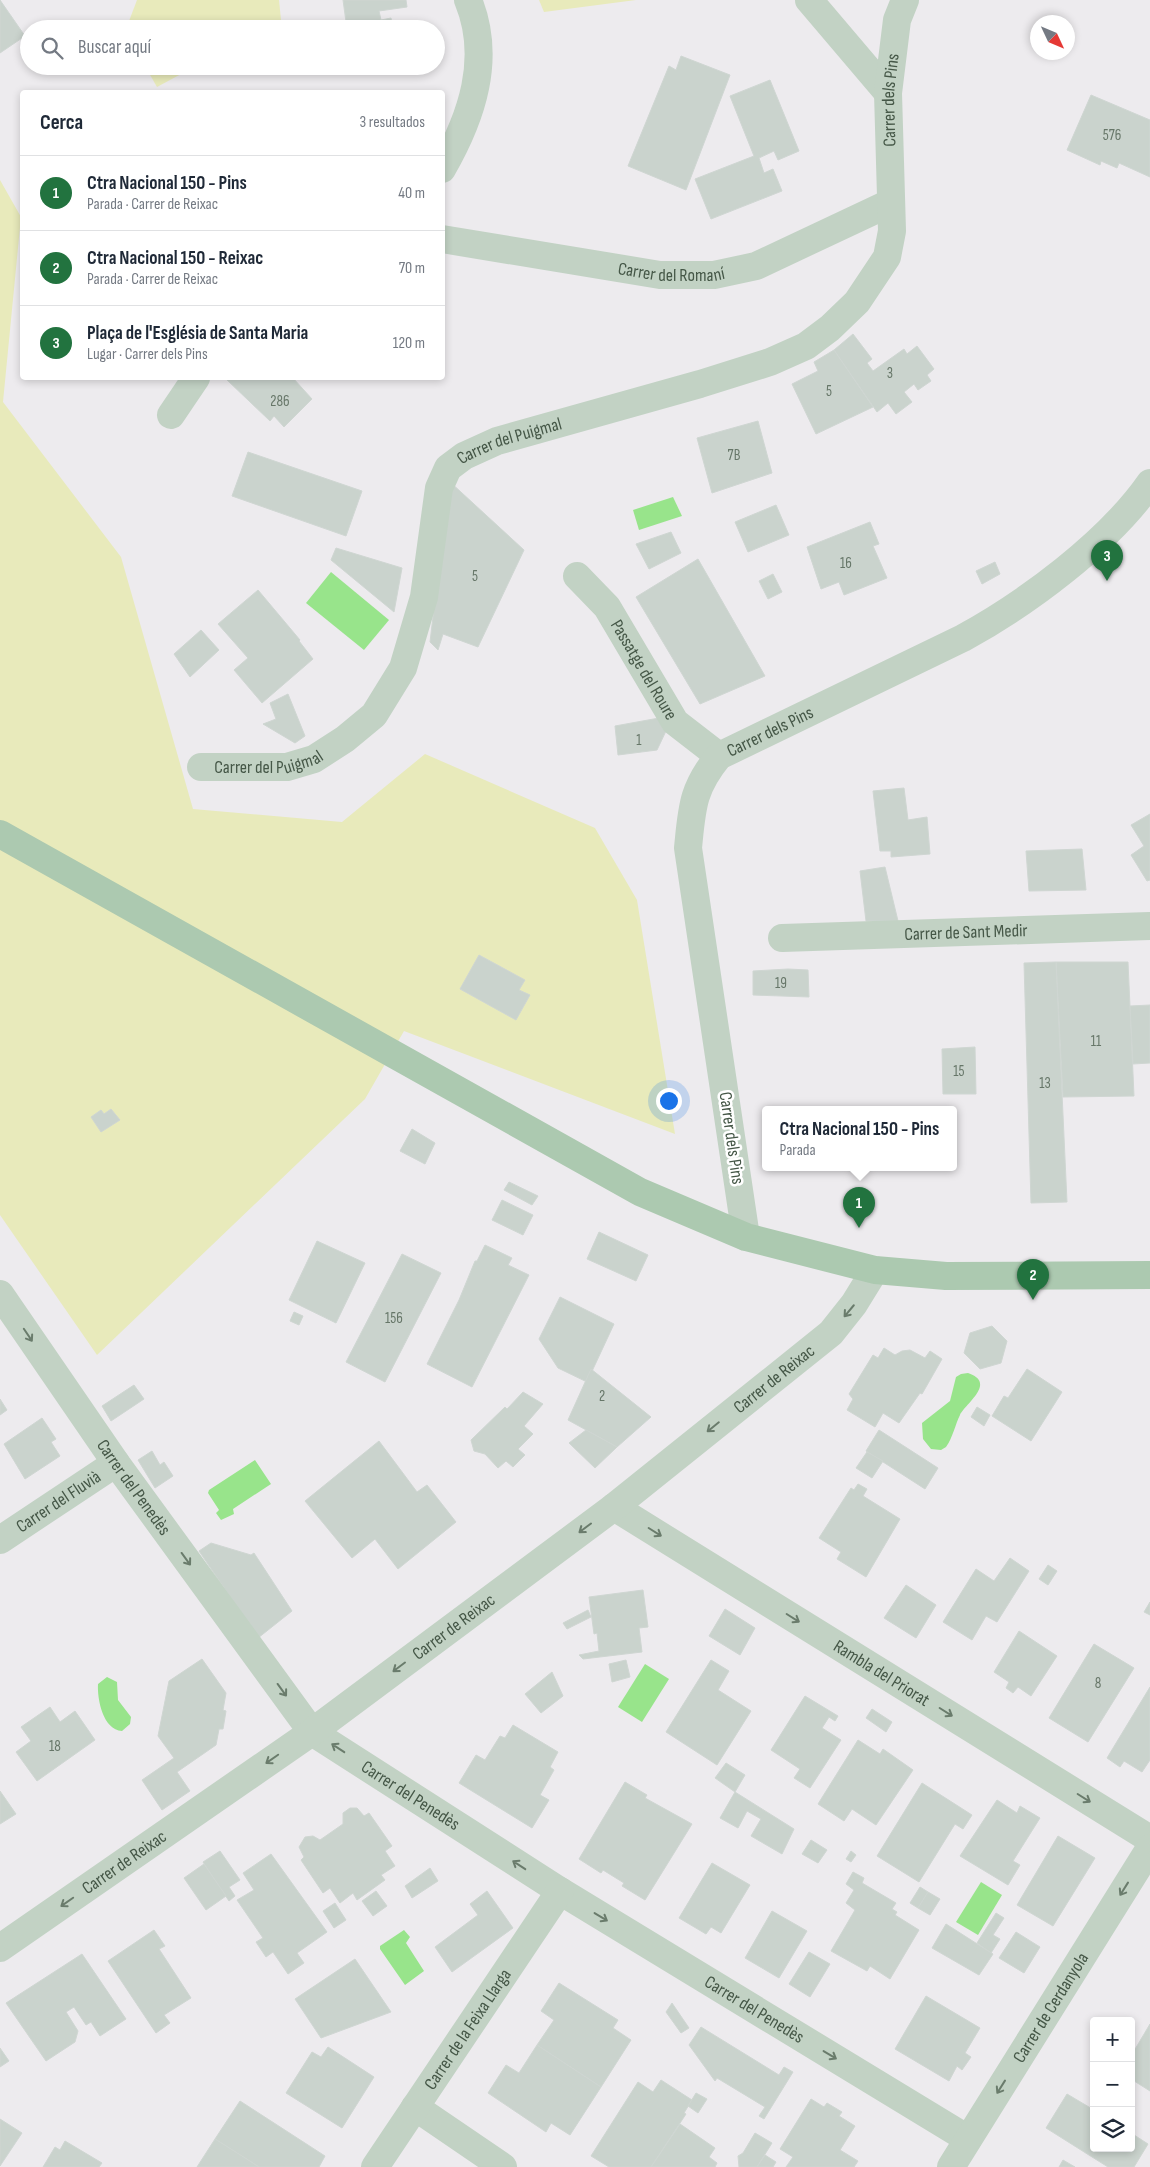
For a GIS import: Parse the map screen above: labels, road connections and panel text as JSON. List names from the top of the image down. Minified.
{"streets":{"street":["Carrer dels Pins","Carrer del Romaní","Carrer del Puigmal","Passatge del Roure","Carrer de Sant Medir","Carrer de Reixac","Carrer del Penedès","Carrer del Fluvià","Rambla del Priorat","Carrer de Cerdanyola","Carrer de la Feixa Llarga"]},"crossings":[["Carrer dels Pins","Carrer del Romaní"],["Carrer dels Pins","Carrer del Puigmal"],["Carrer dels Pins","Passatge del Roure"],["Carrer del Romaní","Carrer del Puigmal"],["Carrer de Reixac","Carrer del Penedès"],["Carrer de Reixac","Rambla del Priorat"],["Carrer del Penedès","Carrer del Fluvià"],["Carrer del Penedès","Carrer de Cerdanyola"],["Carrer del Penedès","Carrer de la Feixa Llarga"]],"one_way":["Carrer de Reixac","Rambla del Priorat","Carrer de Cerdanyola"],"house_numbers":["576","3","5","286","7B","16","5","1","19","11","15","13","156","2","8","18"],"north":"bottom right","page":{"search":"Buscar aquí","heading":["Cerca","3 resultados"],"list":[{"mark":"1","name":"Ctra Nacional 150 - Pins","note":"Parada · Carrer de Reixac","value":"40 m"},{"mark":"2","name":"Ctra Nacional 150 - Reixac","note":"Parada · Carrer de Reixac","value":"70 m"},{"mark":"3","name":"Plaça de l'Església de Santa Maria","note":"Lugar · Carrer dels Pins","value":"120 m"}],"pins":["3","1","2"],"popup":["Ctra Nacional 150 - Pins","Parada"],"map_buttons":["+","−"]}}
